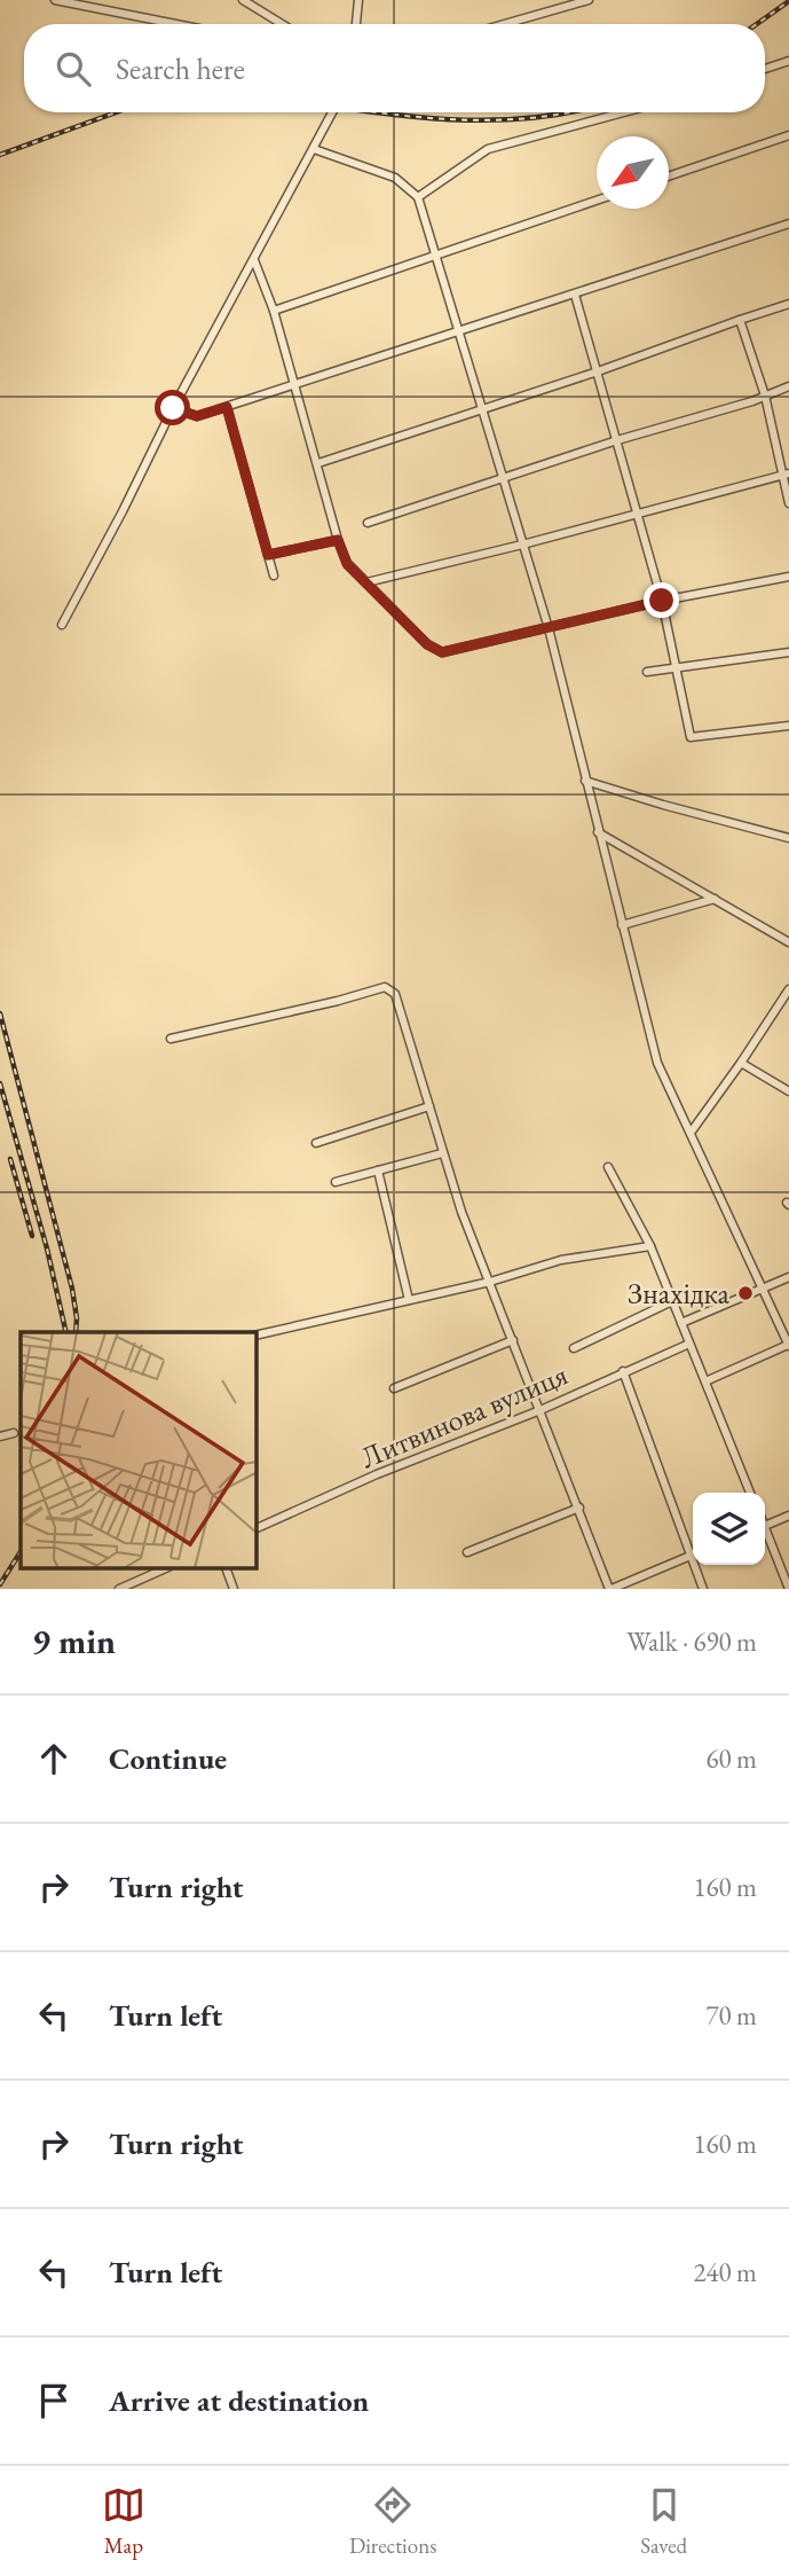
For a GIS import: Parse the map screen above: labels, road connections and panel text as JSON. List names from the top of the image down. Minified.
{"streets":{"street":["Литвинова вулиця"]},"places":["Знахідка"],"north":"bottom left","page":{"search":"Search here","heading":["9 min","Walk · 690 m"],"list":[["Continue","60 m"],["Turn right","160 m"],["Turn left","70 m"],["Turn right","160 m"],["Turn left","240 m"],"Arrive at destination"],"nav":["Map","Directions","Saved"]}}
